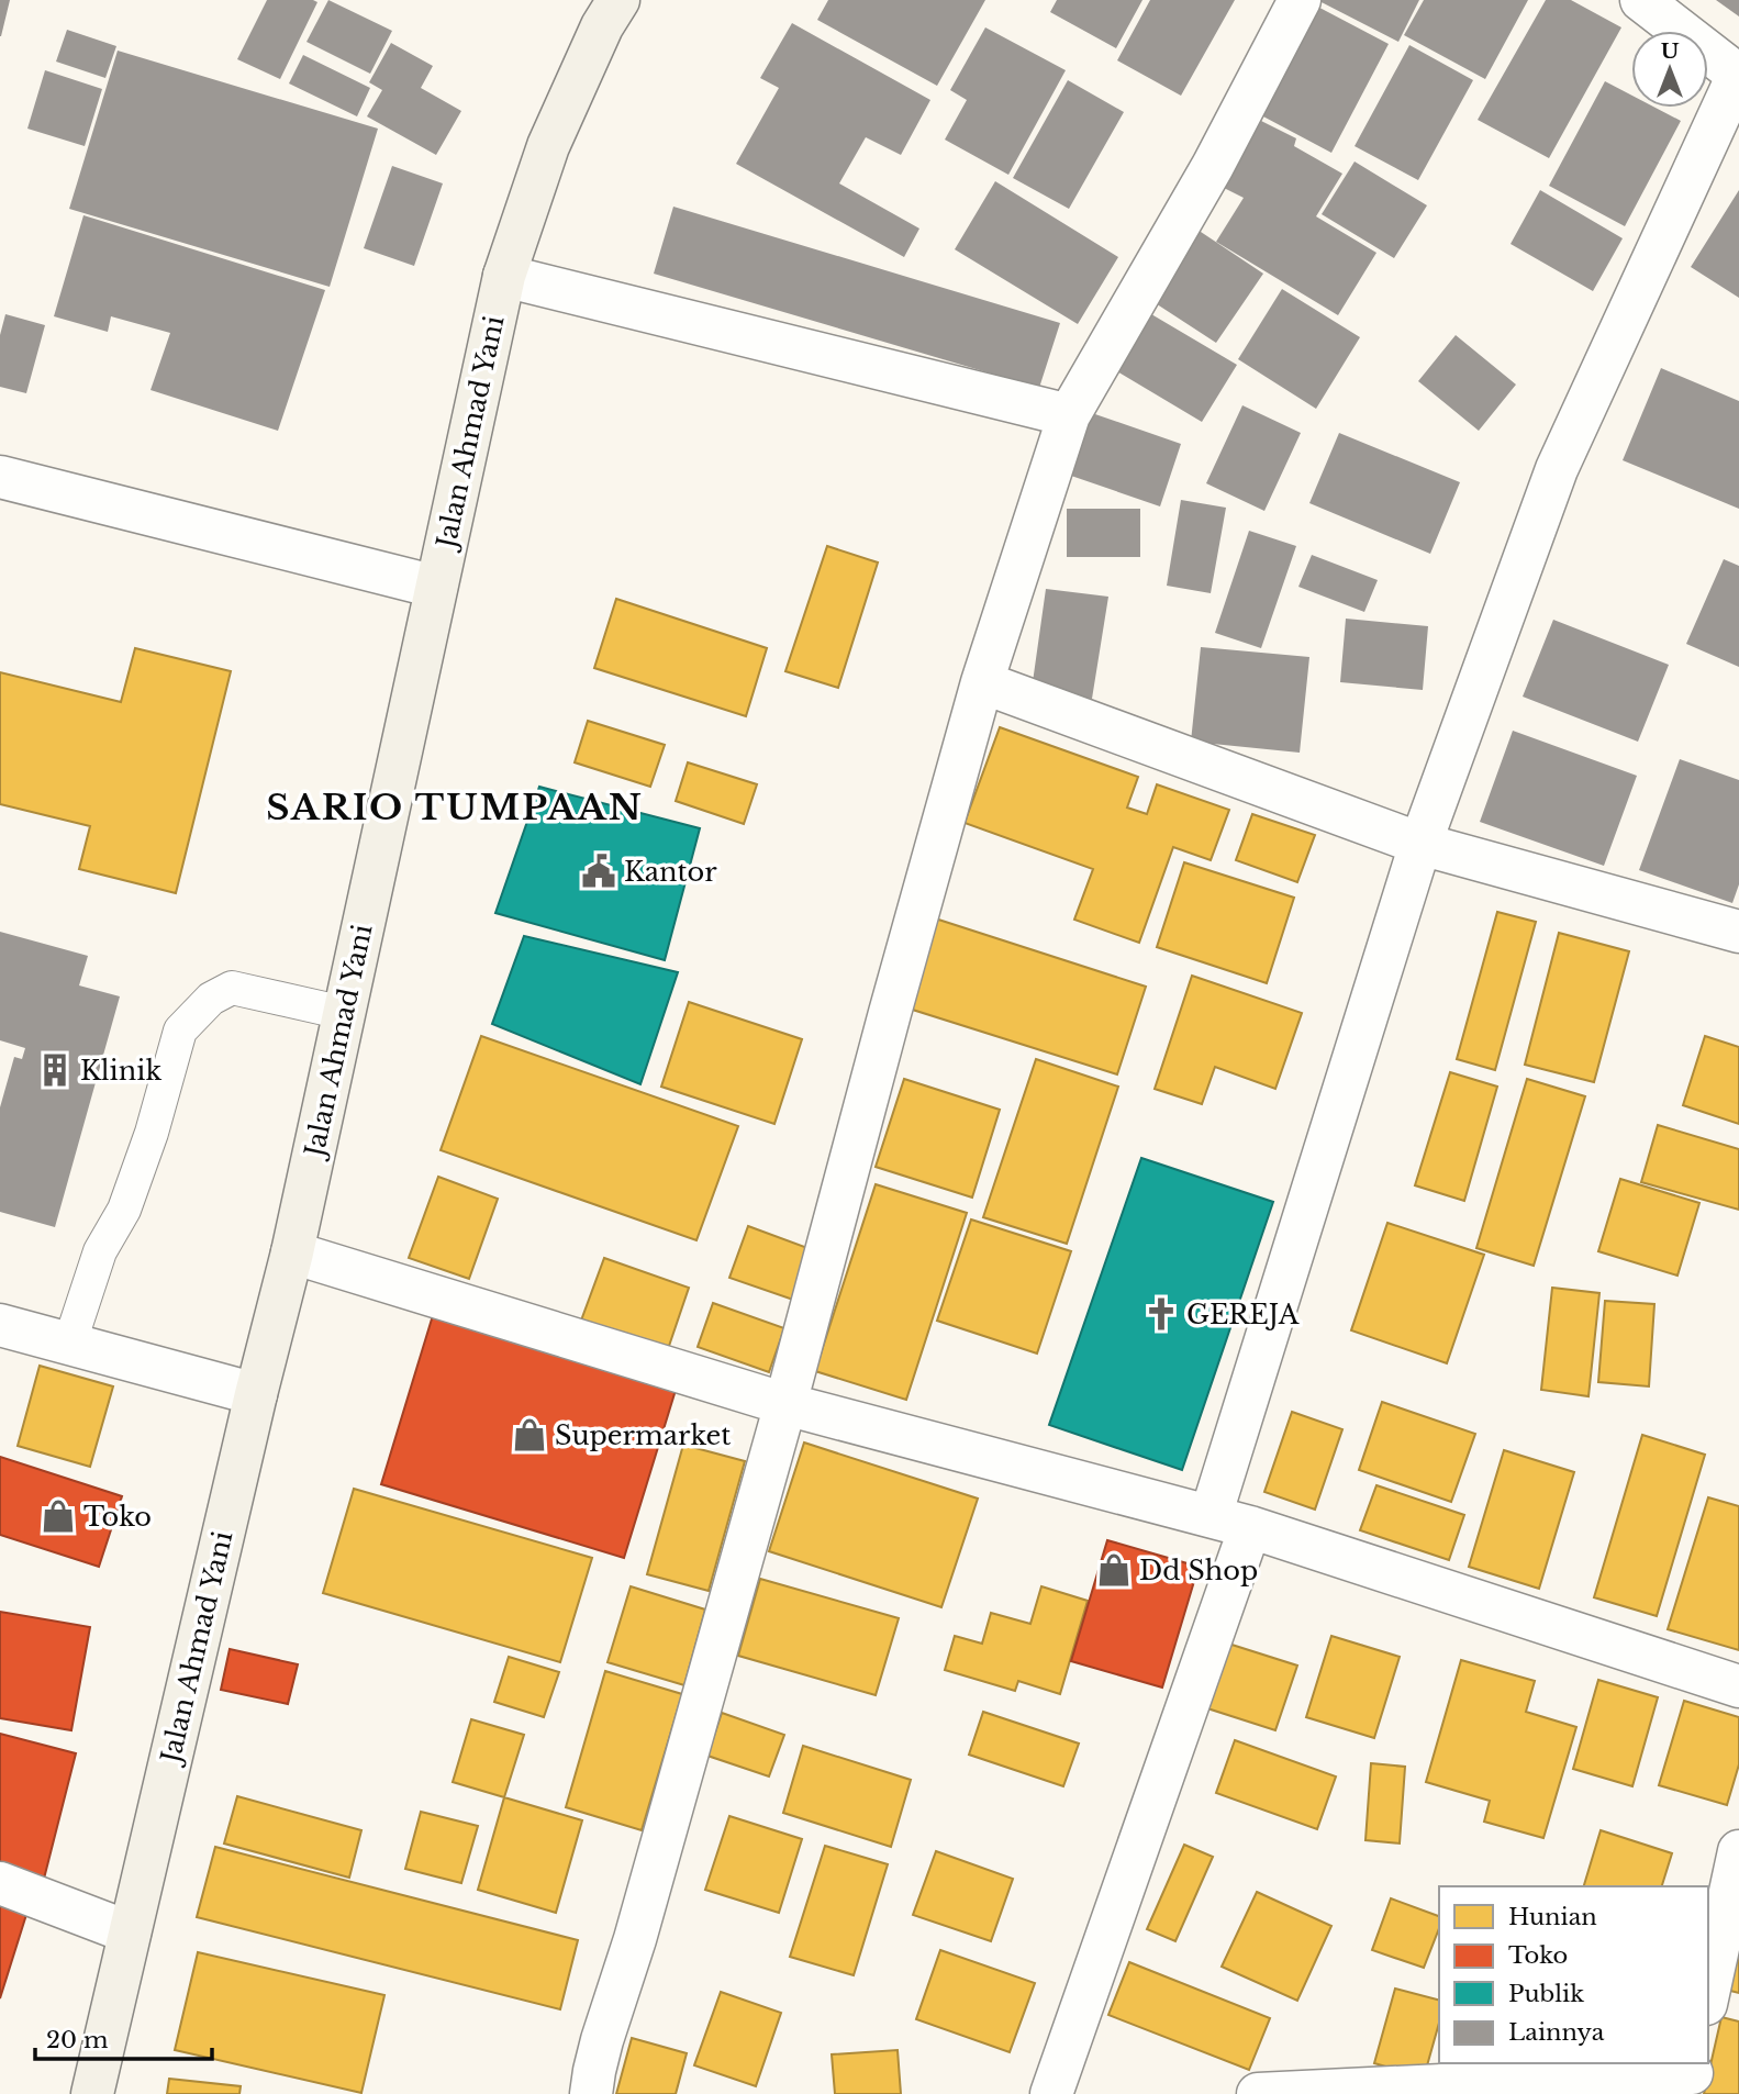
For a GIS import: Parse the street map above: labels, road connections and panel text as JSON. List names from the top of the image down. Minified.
{"streets":{"main road":["Jalan Ahmad Yani"]},"districts":["SARIO TUMPAAN"],"places":{"public building":["Kantor"],"building":["Klinik"],"church":["GEREJA"],"shop":["Supermarket","Toko","Dd Shop"]},"legend":["Hunian","Toko","Publik","Lainnya"],"scale_bar":"20 m","north":"top"}
